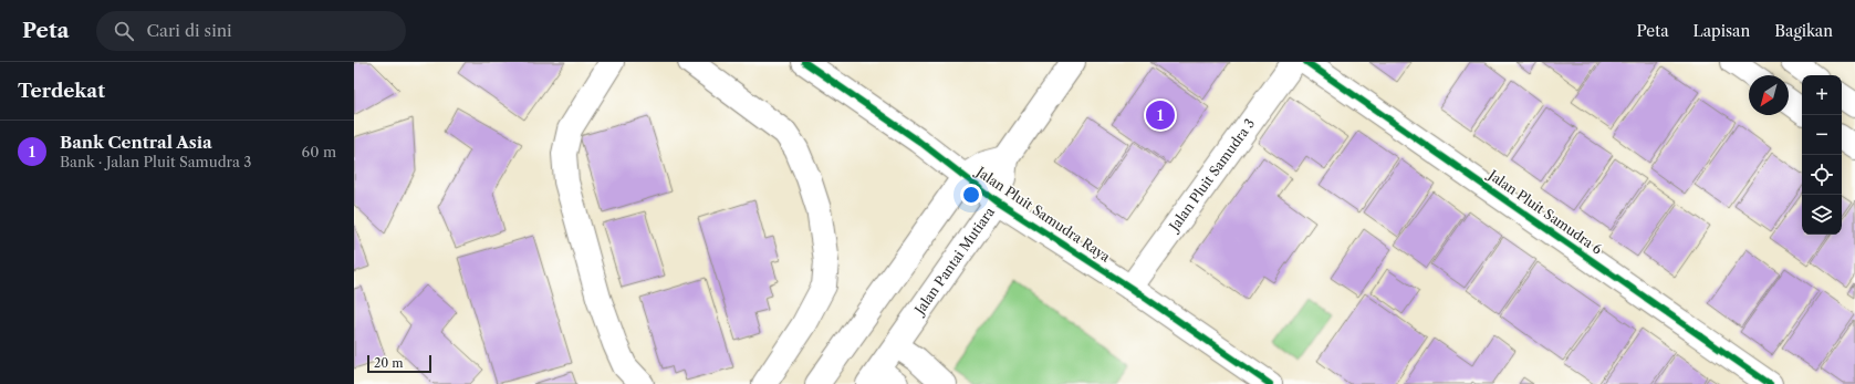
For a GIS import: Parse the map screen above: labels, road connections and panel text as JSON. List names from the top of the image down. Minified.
{"streets":{"street":["Jalan Pluit Samudra 3","Jalan Pluit Samudra 6","Jalan Pluit Samudra Raya","Jalan Pantai Mutiara"]},"crossings":[["Jalan Pluit Samudra 3","Jalan Pluit Samudra Raya"],["Jalan Pluit Samudra Raya","Jalan Pantai Mutiara"]],"scale_bar":"20 m","north":"bottom left","page":{"header":"Peta","search":"Cari di sini","nav":["Peta","Lapisan","Bagikan"],"heading":"Terdekat","map_buttons":["+","−"],"pins":"1","list":[{"mark":"1","name":"Bank Central Asia","note":"Bank · Jalan Pluit Samudra 3","value":"60 m"}],"scale":"20 m"}}
